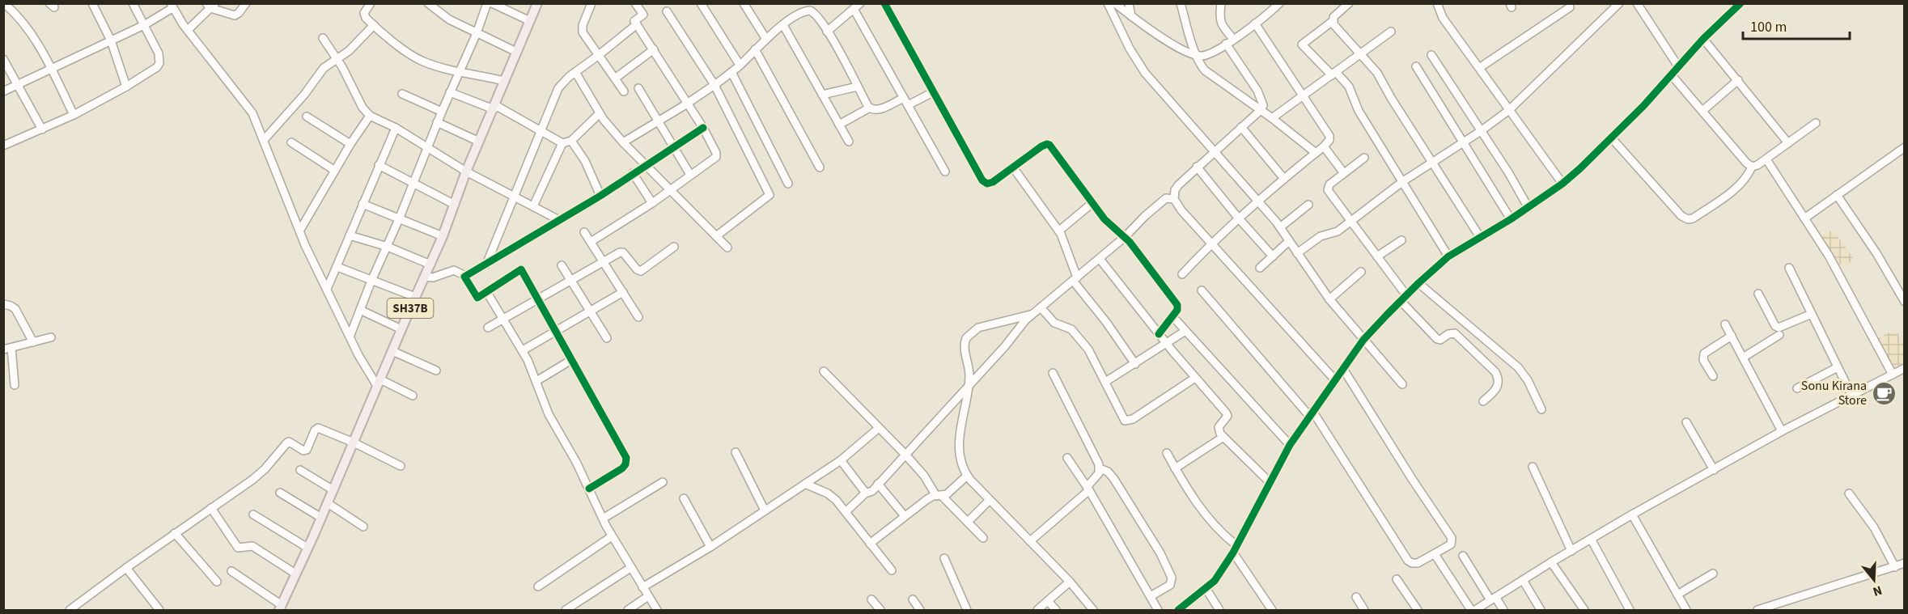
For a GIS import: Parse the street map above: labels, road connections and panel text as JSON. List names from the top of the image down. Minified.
{"streets":{"main road":["SH37B"]},"places":{"cafe":["Sonu Kirana Store"]},"scale_bar":"100 m","north":"bottom"}
